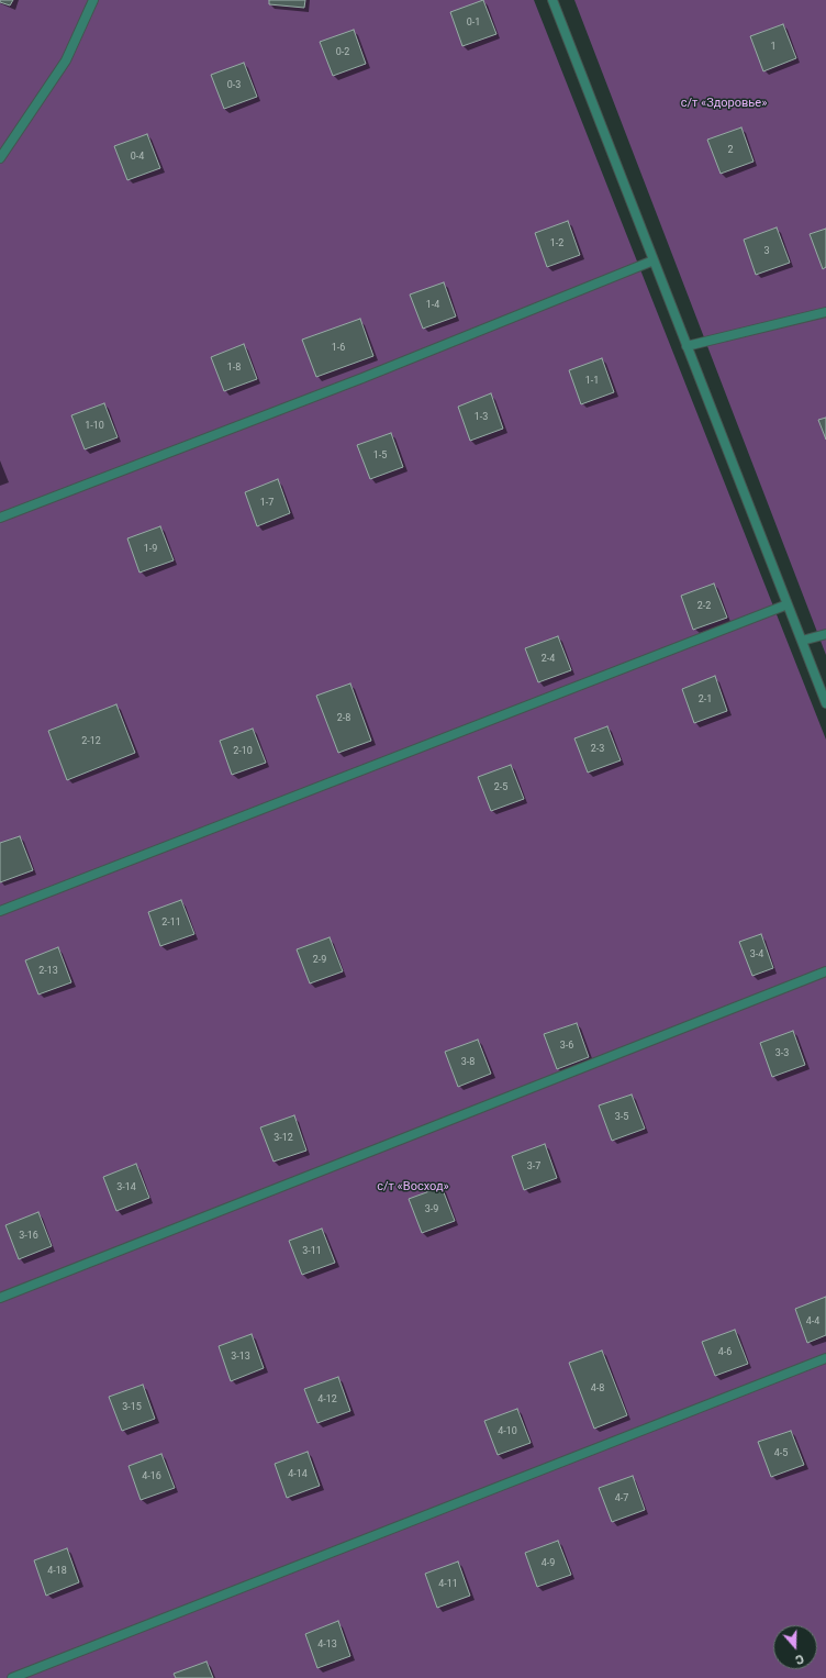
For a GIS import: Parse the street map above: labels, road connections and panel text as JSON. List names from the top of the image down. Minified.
{"parks":["с/т «Здоровье»","с/т «Восход»"],"house_numbers":["0-1","1","0-2","0-3","2","0-4","1-2","3","1-4","1-6","1-8","1-1","1-3","1-10","1-5","1-7","1-9","2-2","2-4","2-1","2-8","2-12","2-3","2-10","2-5","2-11","3-4","2-9","2-13","3-6","3-3","3-8","3-5","3-12","3-7","3-14","3-9","3-16","3-11","4-4","4-6","3-13","4-8","4-12","3-15","4-10","4-5","4-14","4-16","4-7","4-9","4-18","4-11","4-13"],"north":"bottom"}
